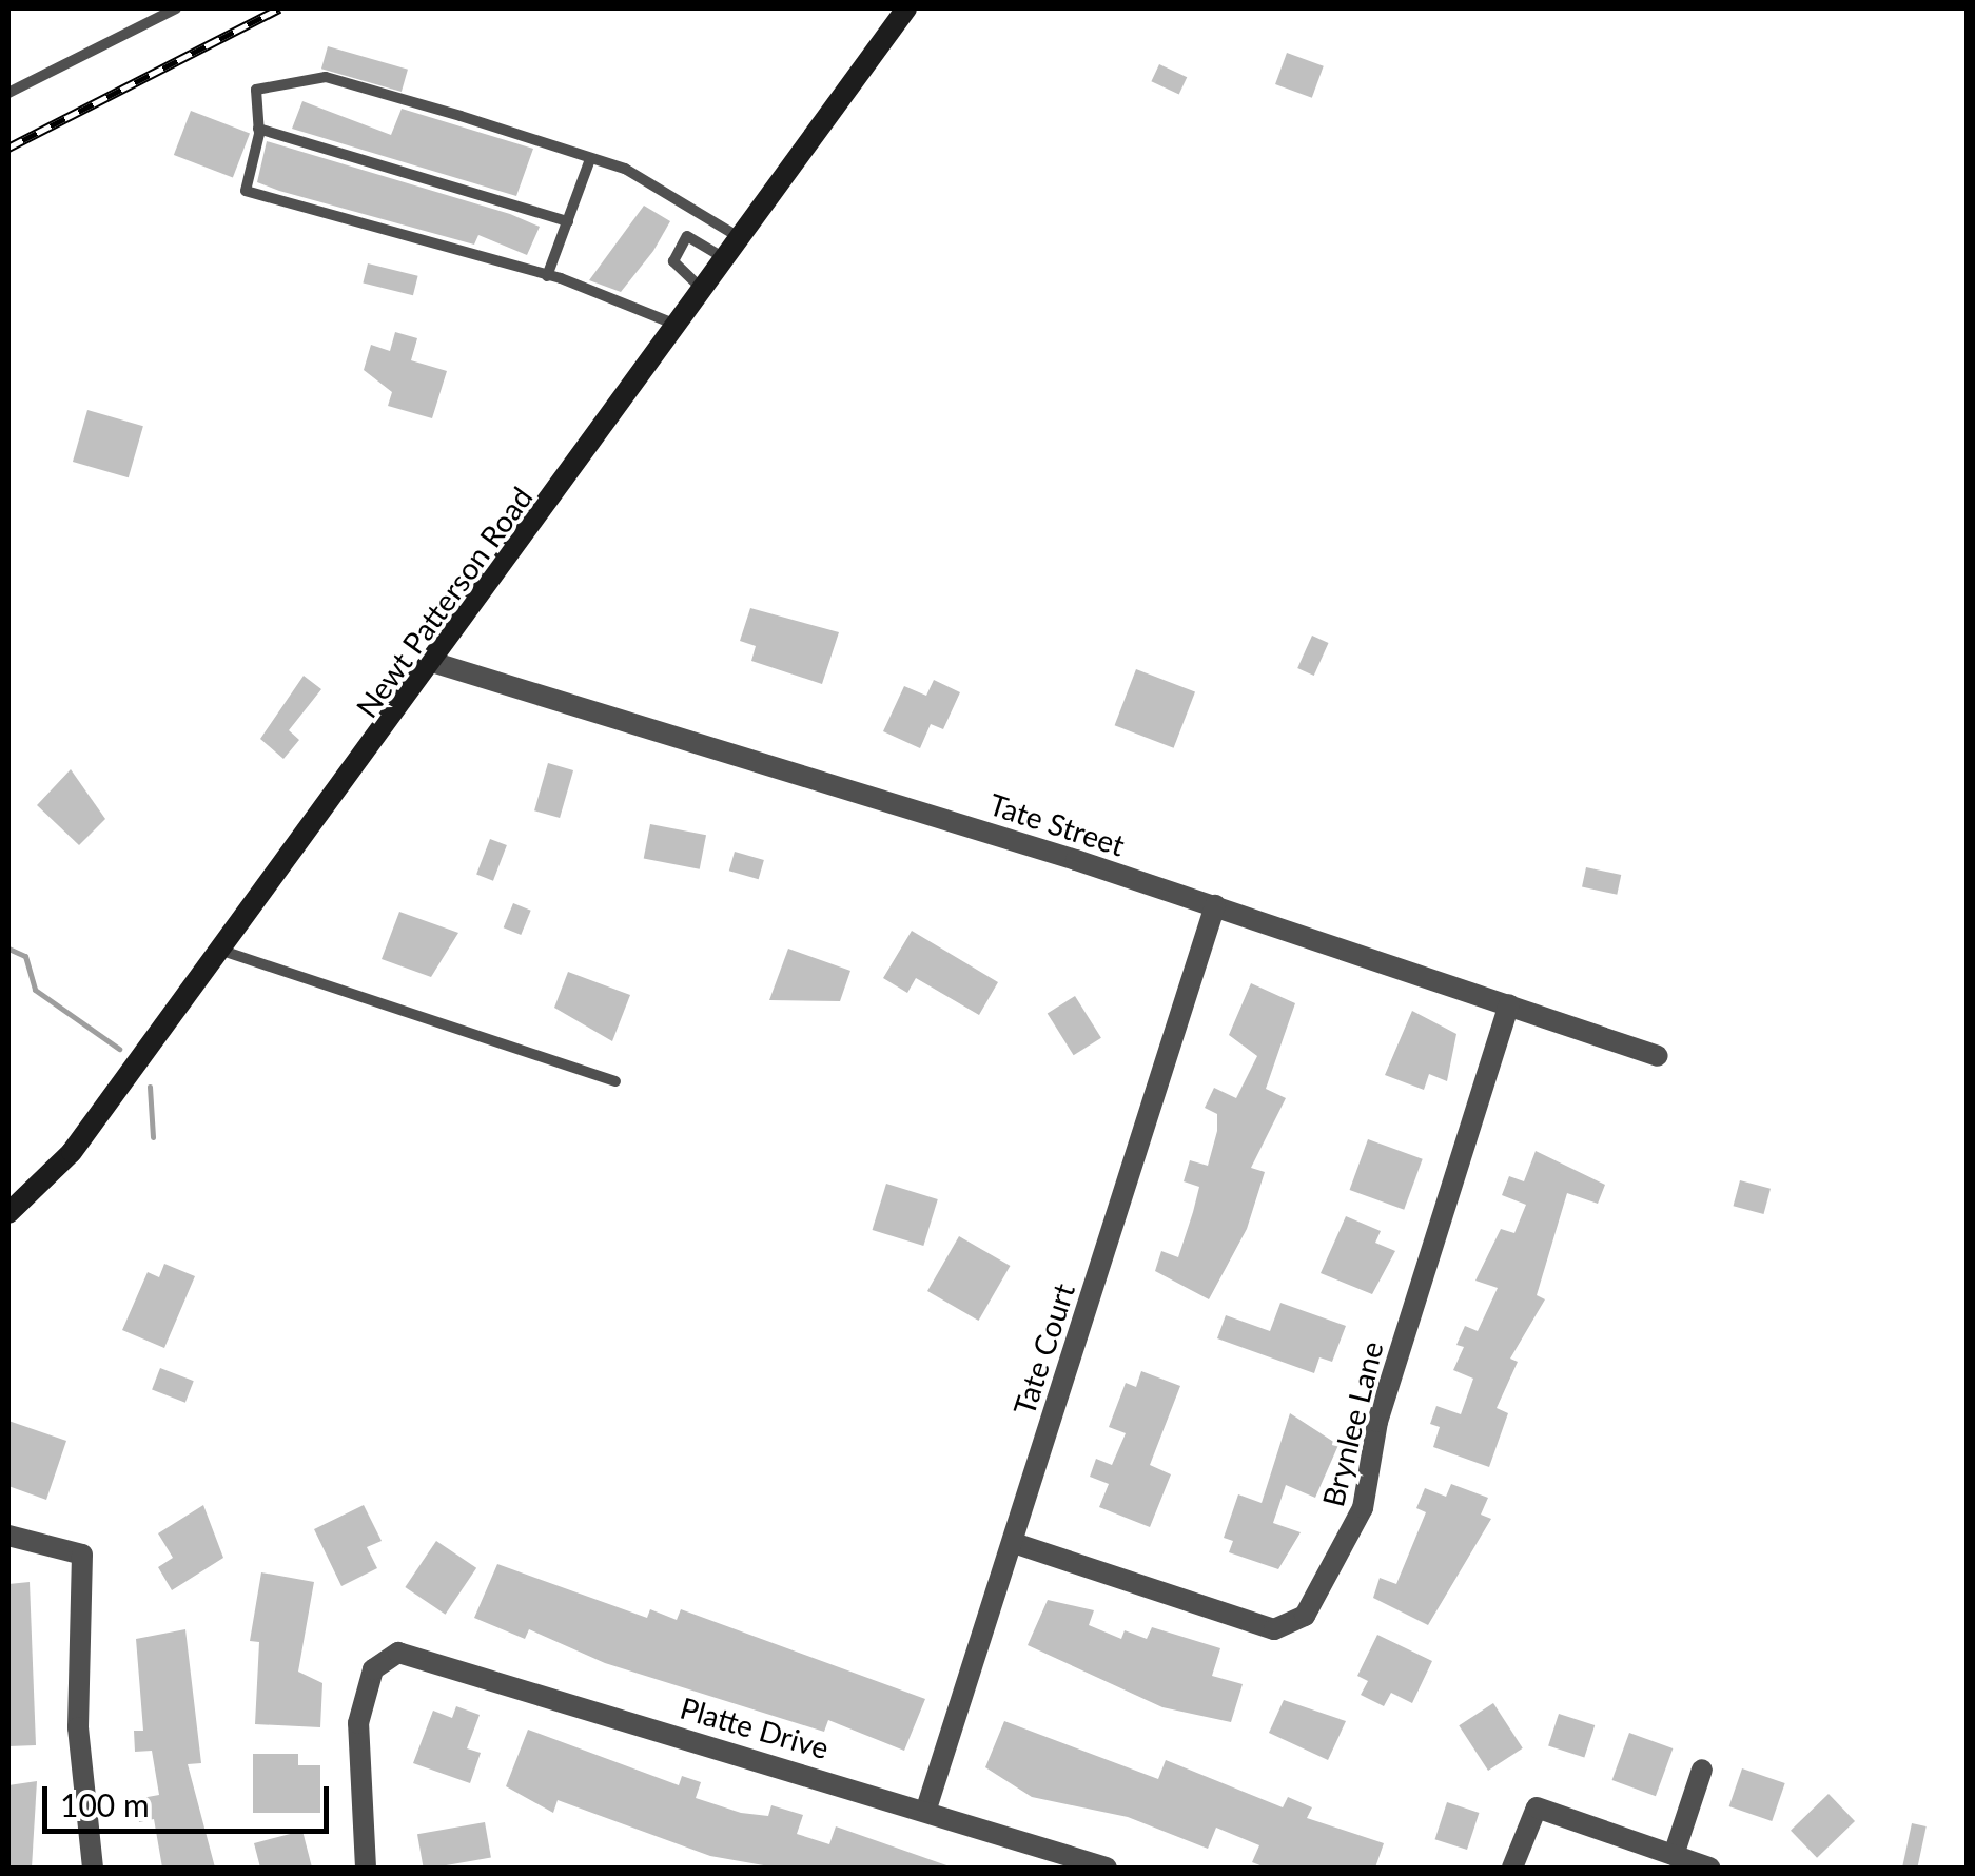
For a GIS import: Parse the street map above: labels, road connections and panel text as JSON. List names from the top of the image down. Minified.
{"streets":{"street":["Newt Patterson Road","Tate Street","Tate Court","Brynlee Lane","Platte Drive"]},"crossings":[["Newt Patterson Road","Tate Street"],["Tate Street","Tate Court"],["Tate Street","Brynlee Lane"],["Tate Court","Brynlee Lane"],["Tate Court","Platte Drive"]],"scale_bar":"100 m"}
